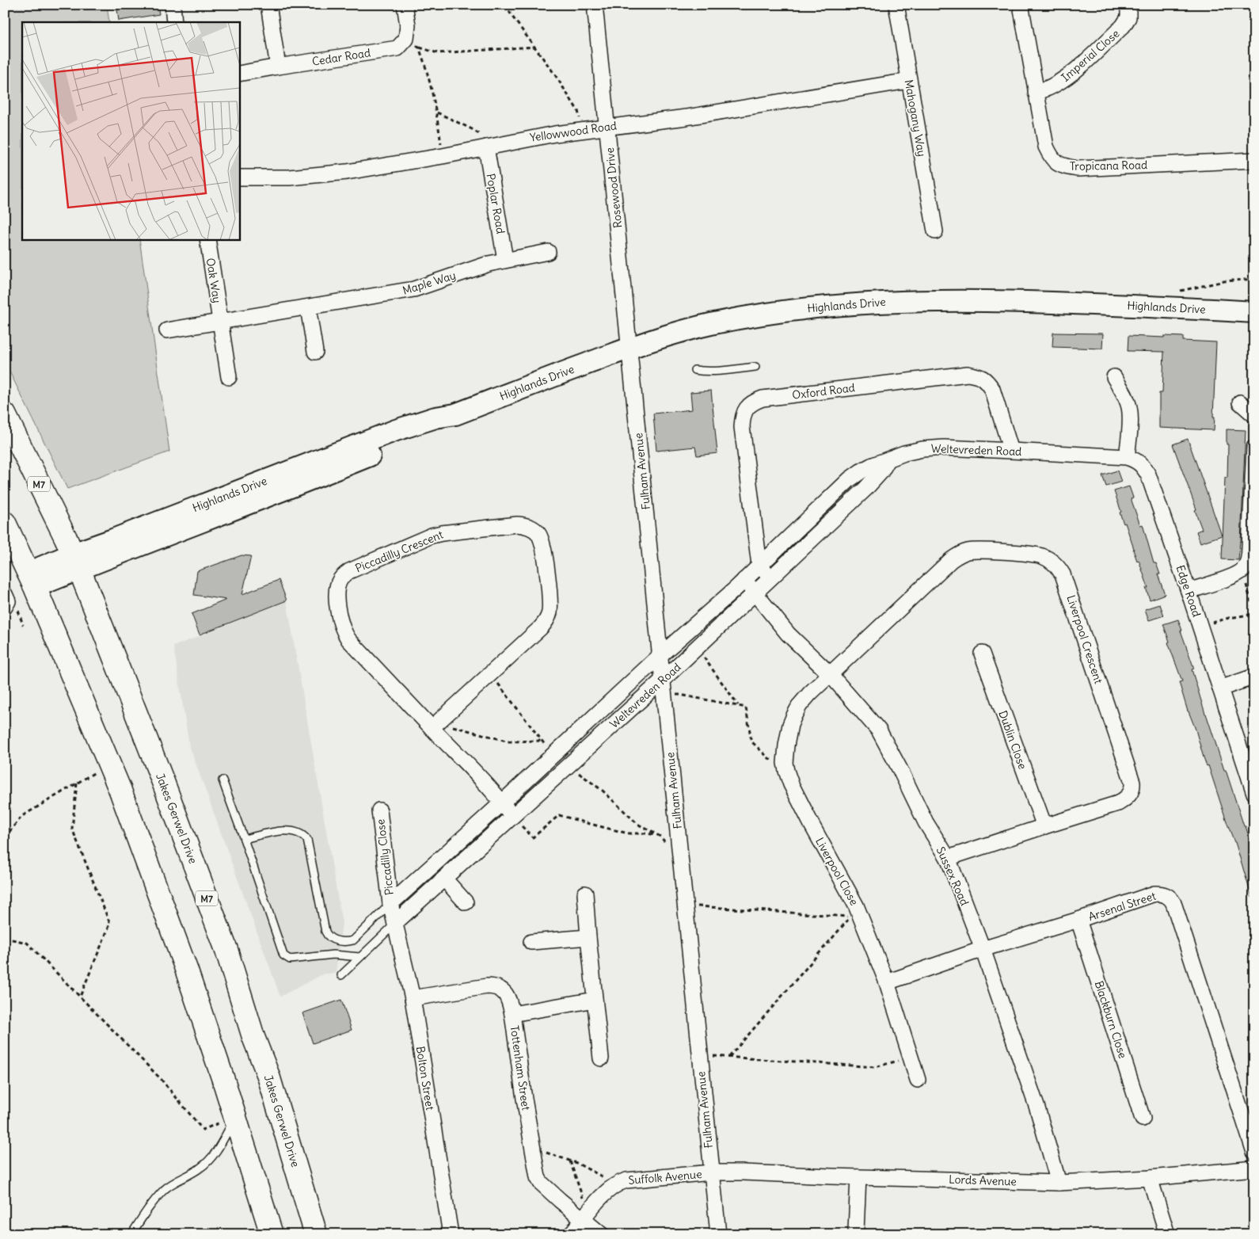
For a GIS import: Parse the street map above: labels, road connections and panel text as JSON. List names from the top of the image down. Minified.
{"streets":{"main road":["Highlands Drive","M7","Jakes Gerwel Drive"],"street":["Imperial Close","Cedar Road","Mahogany Way","Yellowwood Road","Tropicana Road","Rosewood Drive","Poplar Road","Oak Way","Maple Way","Oxford Road","Weltevreden Road","Fulham Avenue","Piccadilly Crescent","Edge Road","Liverpool Crescent","Dublin Close","Piccadilly Close","Liverpool Close","Sussex Road","Arsenal Street","Blackburn Close","Tottenham Street","Bolton Street","Suffolk Avenue","Lords Avenue"]},"crossings":[["Imperial Close","Tropicana Road"],["Mahogany Way","Yellowwood Road"],["Yellowwood Road","Rosewood Drive"],["Yellowwood Road","Poplar Road"],["Rosewood Drive","Highlands Drive"],["Rosewood Drive","Fulham Avenue"],["Poplar Road","Maple Way"],["Oak Way","Maple Way"],["Highlands Drive","Fulham Avenue"],["Highlands Drive","Jakes Gerwel Drive"],["Oxford Road","Weltevreden Road"],["Weltevreden Road","Fulham Avenue"],["Weltevreden Road","Piccadilly Crescent"],["Weltevreden Road","Edge Road"],["Weltevreden Road","Piccadilly Close"],["Weltevreden Road","Sussex Road"],["Weltevreden Road","Bolton Street"],["Fulham Avenue","Suffolk Avenue"],["Fulham Avenue","Lords Avenue"],["Liverpool Crescent","Dublin Close"],["Liverpool Crescent","Liverpool Close"],["Liverpool Crescent","Sussex Road"],["Piccadilly Close","Bolton Street"],["Liverpool Close","Sussex Road"],["Liverpool Close","Arsenal Street"],["Sussex Road","Arsenal Street"],["Sussex Road","Lords Avenue"],["Arsenal Street","Blackburn Close"],["Tottenham Street","Bolton Street"],["Tottenham Street","Suffolk Avenue"],["Suffolk Avenue","Lords Avenue"]]}
